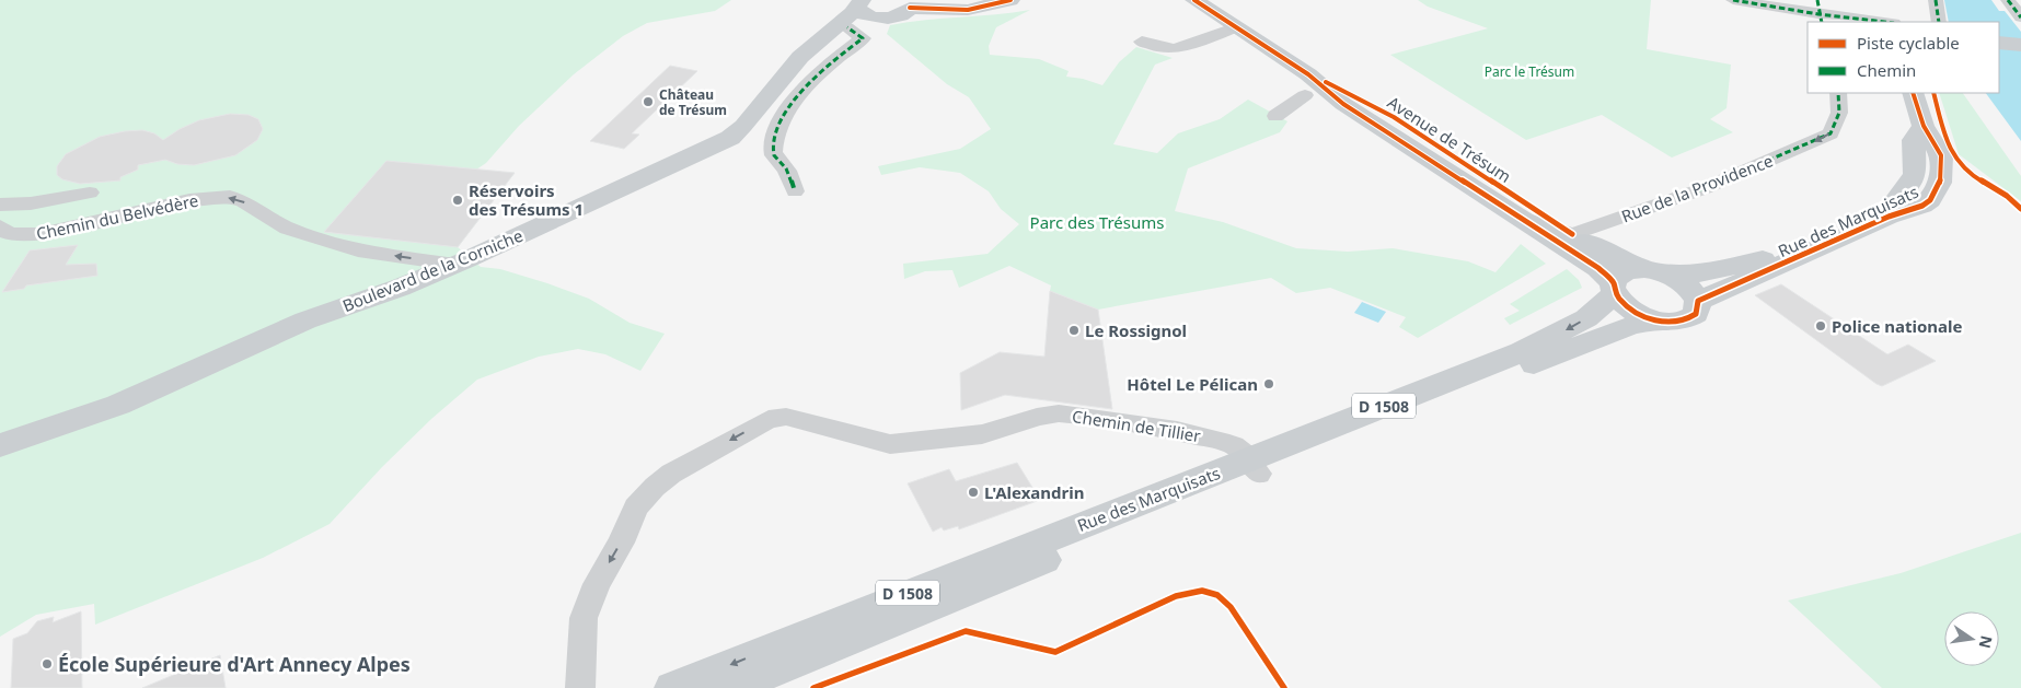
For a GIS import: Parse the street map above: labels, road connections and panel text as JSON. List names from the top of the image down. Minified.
{"streets":{"main road":["Avenue de Trésum","Rue des Marquisats","Boulevard de la Corniche","D 1508"],"street":["Rue de la Providence","Chemin du Belvédère","Chemin de Tillier"]},"crossings":[["Avenue de Trésum","Rue de la Providence"],["Avenue de Trésum","Rue des Marquisats"],["Chemin du Belvédère","Boulevard de la Corniche"],["Rue des Marquisats","Chemin de Tillier"]],"one_way":["Rue de la Providence","Chemin du Belvédère","Chemin de Tillier"],"parks":["Parc le Trésum","Parc des Trésums"],"places":["Château de Trésum","Réservoirs des Trésums 1","Police nationale","Le Rossignol","Hôtel Le Pélican","L'Alexandrin","École Supérieure d'Art Annecy Alpes"],"legend":["Piste cyclable","Chemin"],"north":"right"}
